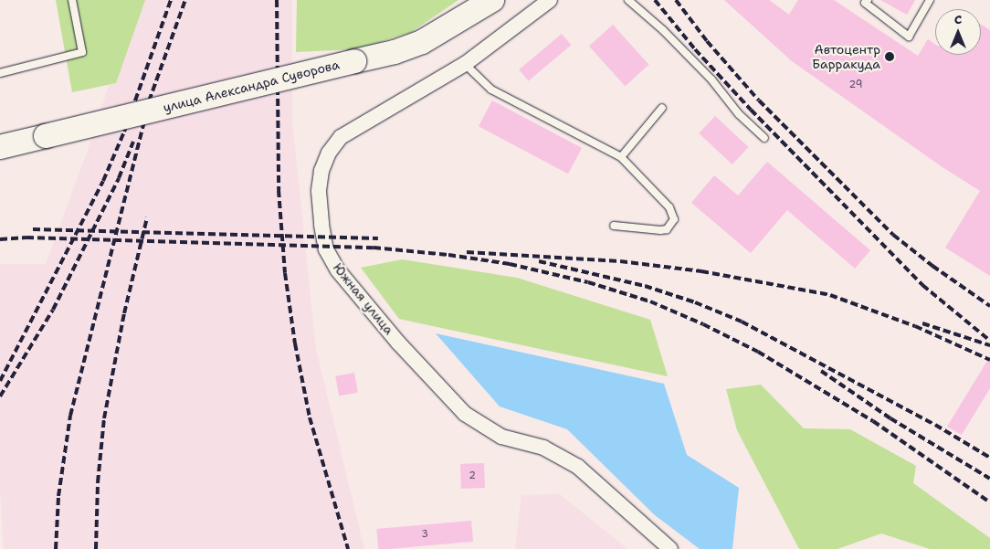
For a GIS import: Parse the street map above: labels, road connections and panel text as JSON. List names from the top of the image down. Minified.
{"streets":{"main road":["улица Александра Суворова"],"street":["Южная улица"]},"places":["Автоцентр Барракуда"],"house_numbers":["29","2","3"],"north":"top"}
